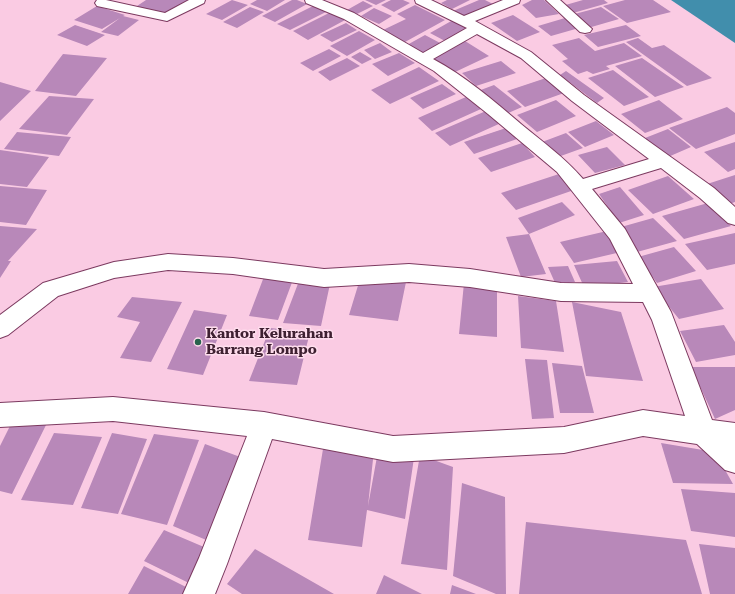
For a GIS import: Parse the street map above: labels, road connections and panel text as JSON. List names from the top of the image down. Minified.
{"places":["Kantor Kelurahan Barrang Lompo"]}
